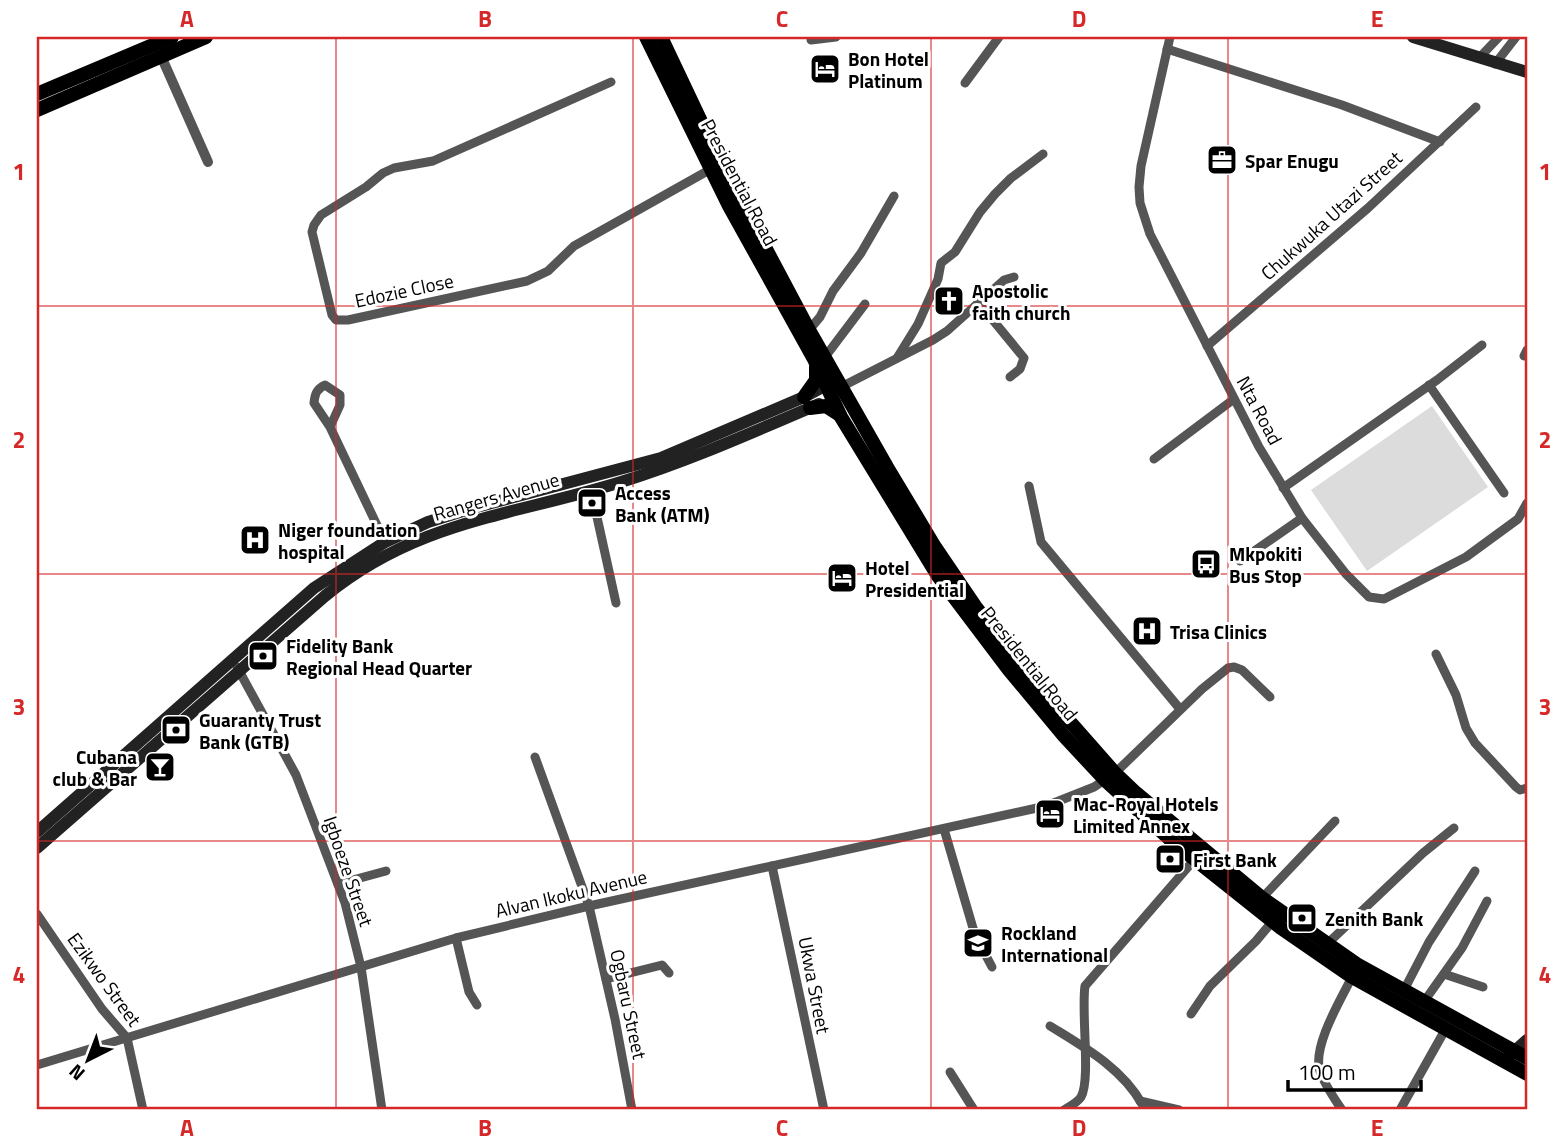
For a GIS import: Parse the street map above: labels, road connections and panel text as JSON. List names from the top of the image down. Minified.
{"streets":{"main road":["Presidential Road","Rangers Avenue"],"street":["Chukwuka Utazi Street","Edozie Close","Nta Road","Igboeze Street","Alvan Ikoku Avenue","Ezikwo Street","Ukwa Street","Ogbaru Street"]},"crossings":[["Presidential Road","Edozie Close"],["Presidential Road","Alvan Ikoku Avenue"],["Chukwuka Utazi Street","Nta Road"],["Rangers Avenue","Igboeze Street"],["Igboeze Street","Alvan Ikoku Avenue"],["Alvan Ikoku Avenue","Ezikwo Street"],["Alvan Ikoku Avenue","Ukwa Street"],["Alvan Ikoku Avenue","Ogbaru Street"]],"places":{"hotel":["Bon Hotel Platinum","Hotel Presidential","Mac-Royal Hotels Limited Annex"],"office":["Spar Enugu"],"church":["Apostolic faith church"],"bank":["Access Bank (ATM)","Fidelity Bank Regional Head Quarter","Guaranty Trust Bank (GTB)","First Bank","Zenith Bank"],"hospital":["Niger foundation hospital","Trisa Clinics"],"bus stop":["Mkpokiti Bus Stop"],"bar":["Cubana club & Bar"],"school or university":["Rockland International"]},"scale_bar":"100 m","north":"bottom left","grid":{"columns":["A","B","C","D","E"],"rows":["1","2","3","4"]}}
